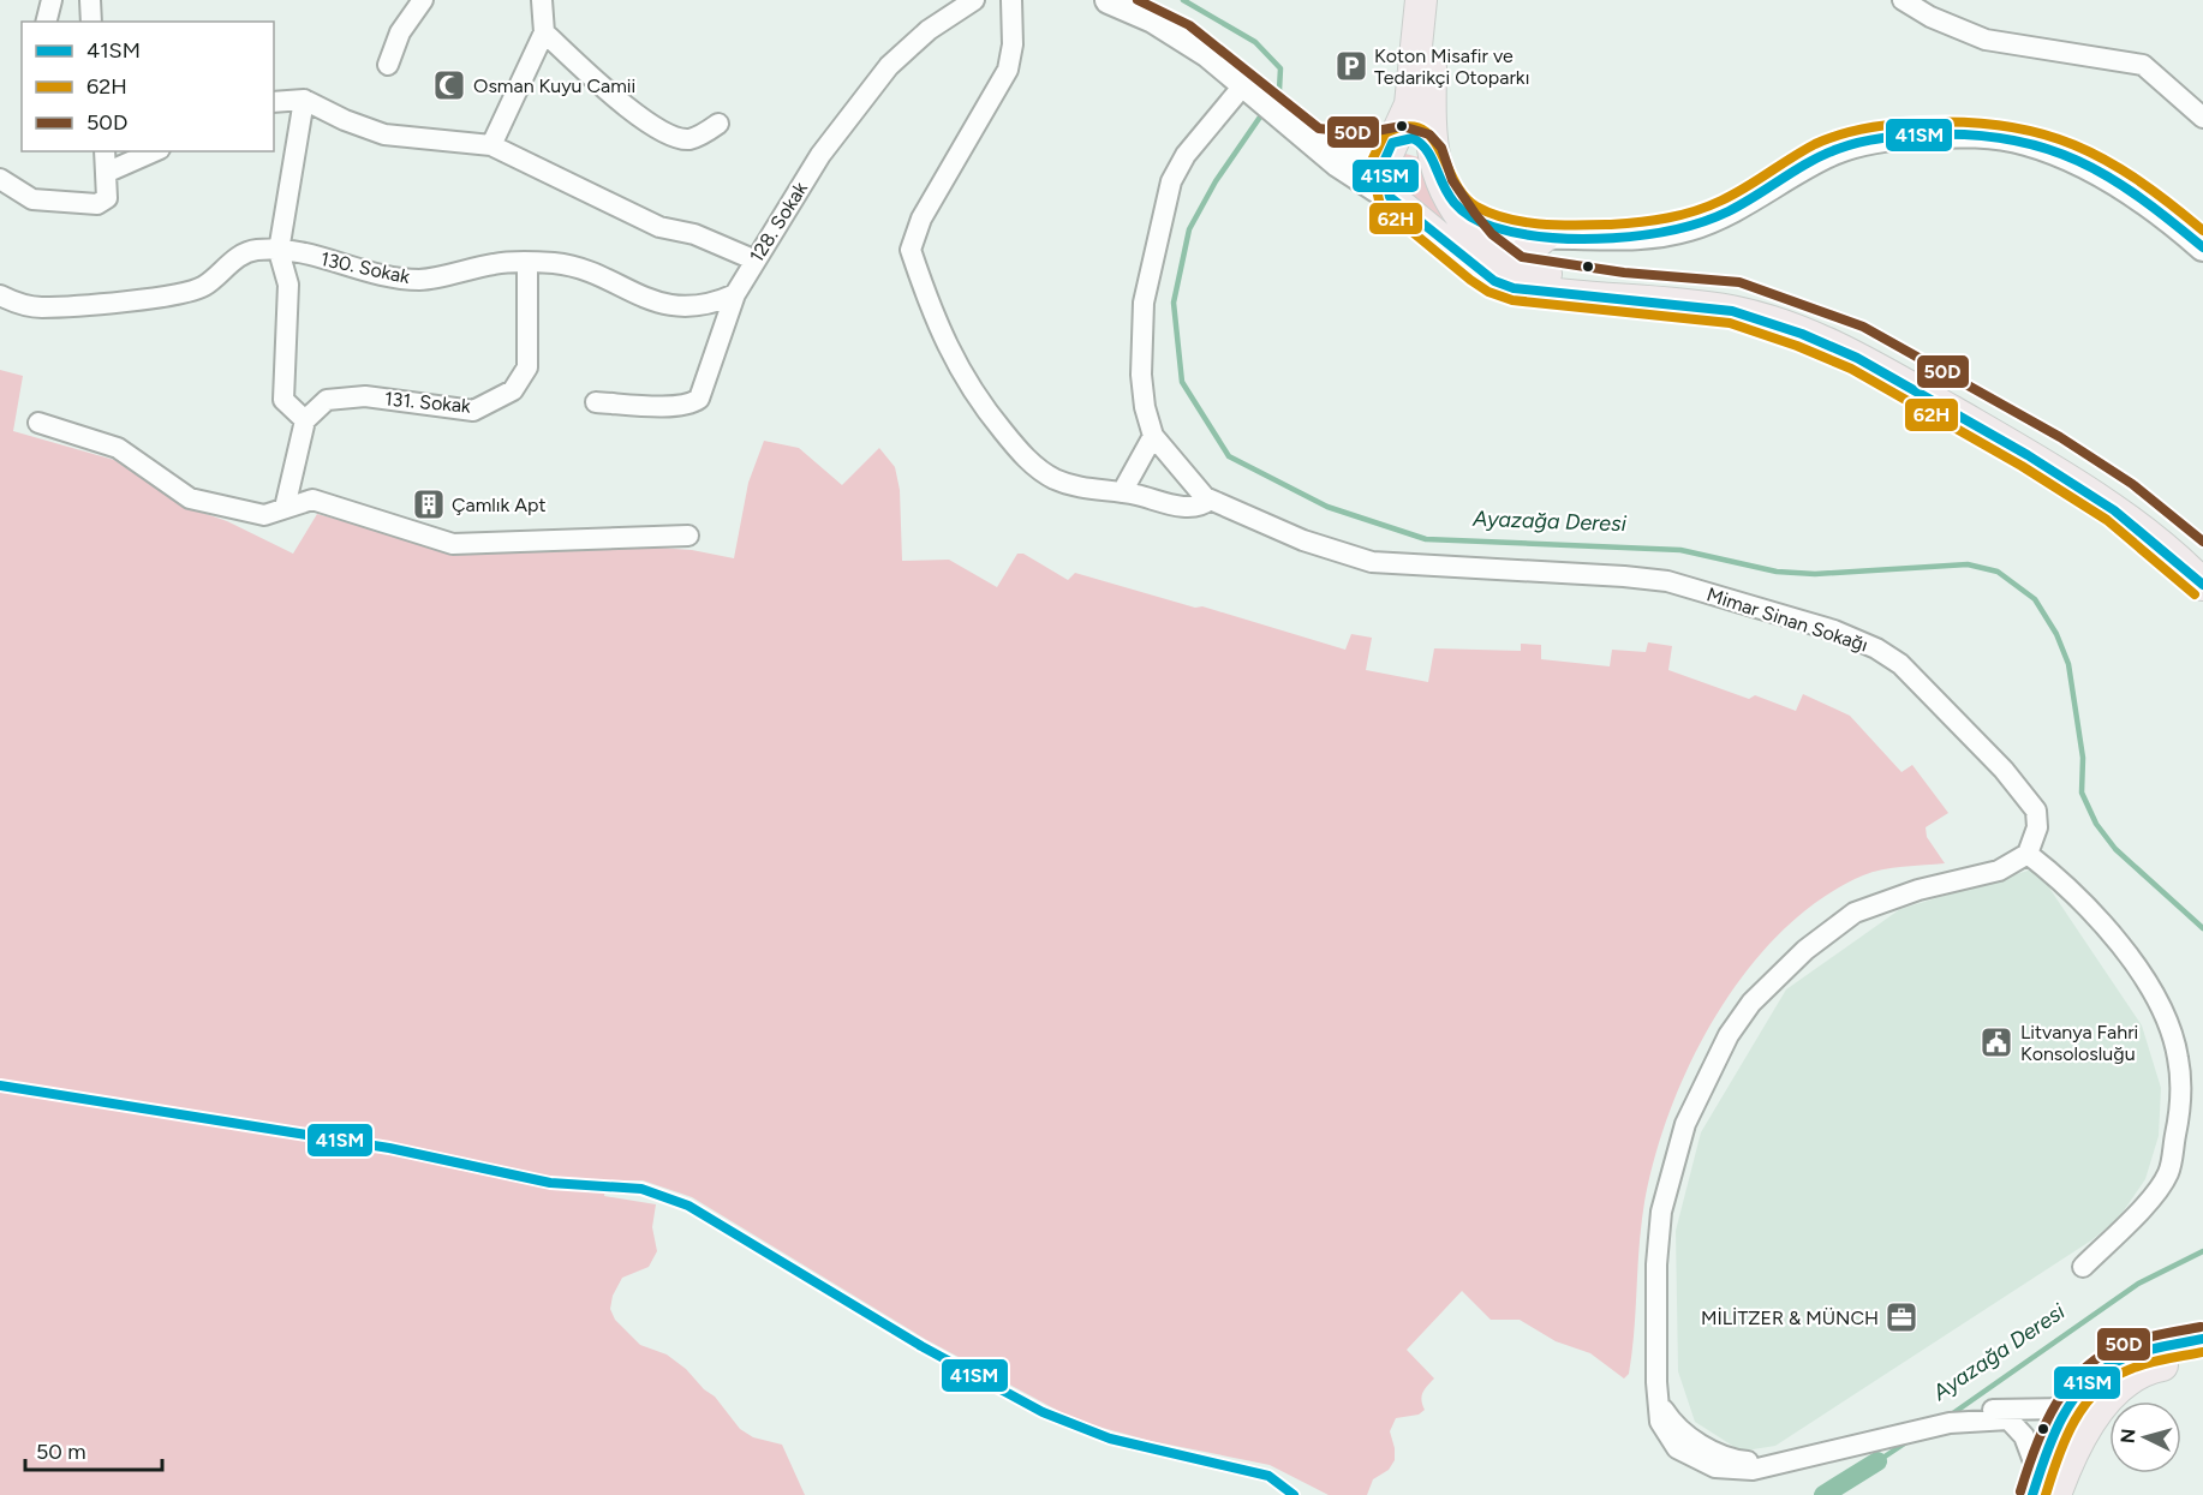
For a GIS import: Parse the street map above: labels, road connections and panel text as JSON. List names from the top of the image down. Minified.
{"streets":{"street":["128. Sokak","130. Sokak","131. Sokak","Mimar Sinan Sokağı"]},"crossings":[["128. Sokak","130. Sokak"],["130. Sokak","131. Sokak"]],"water":["Ayazağa Deresi"],"places":{"parking":["Koton Misafir ve Tedarikçi Otoparkı"],"mosque":["Osman Kuyu Camii"],"building":["Çamlık Apt"],"public building":["Litvanya Fahri Konsolosluğu"],"office":["MİLİTZER & MÜNCH"]},"lines":["transit line 50D","transit line 62H","transit line 41SM"],"legend":["41SM","62H","50D"],"scale_bar":"50 m","north":"left"}
